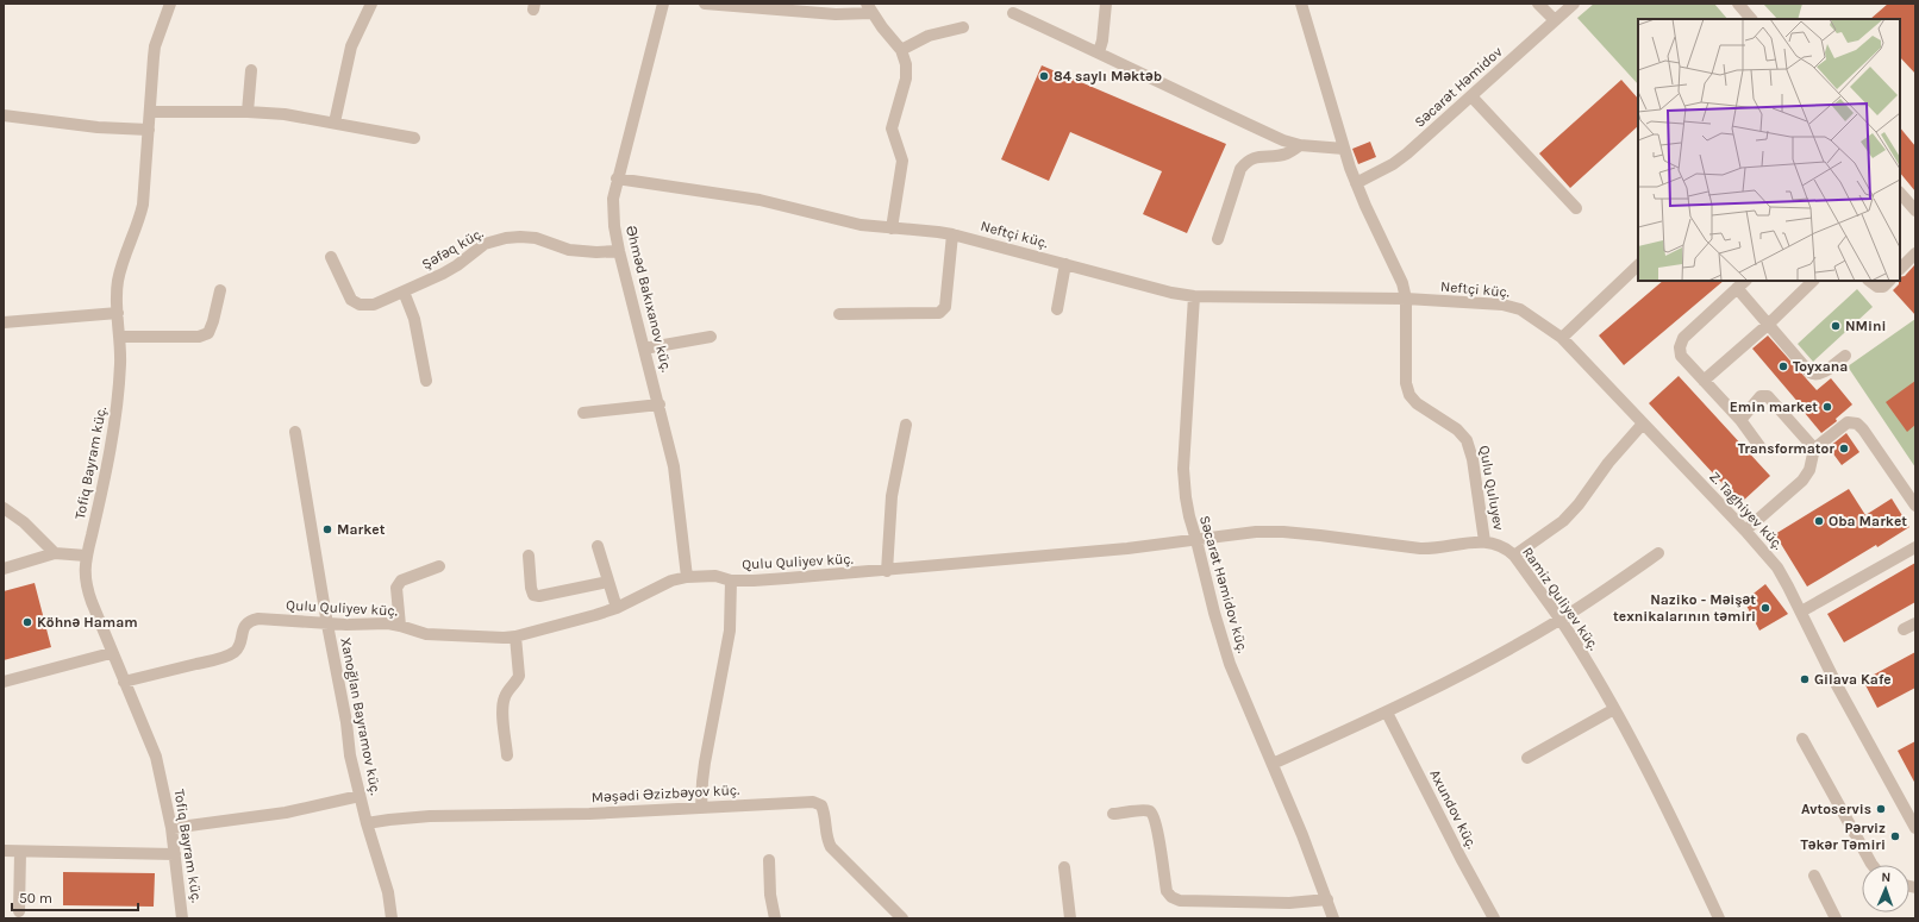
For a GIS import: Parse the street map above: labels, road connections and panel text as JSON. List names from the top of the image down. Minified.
{"streets":{"street":["Səcarət Həmidov","Neftçi küç.","Şəfəq küç.","Əhməd Bakıxanov küç.","Tofiq Bayram küç.","Qulu Quluyev","Z. Taghiyev küç.","Qulu Quliyev küç.","Səcarət Həmidov küç.","Ramiz Quliyev küç.","Xanoğlan Bayramov küç.","Məşədi Əzizbəyov küç.","Axundov küç."]},"crossings":[["Neftçi küç.","Əhməd Bakıxanov küç."],["Neftçi küç.","Qulu Quluyev"],["Neftçi küç.","Z. Taghiyev küç."],["Neftçi küç.","Səcarət Həmidov küç."],["Şəfəq küç.","Əhməd Bakıxanov küç."],["Əhməd Bakıxanov küç.","Qulu Quliyev küç."],["Tofiq Bayram küç.","Qulu Quliyev küç."],["Qulu Quluyev","Ramiz Quliyev küç."],["Qulu Quliyev küç.","Səcarət Həmidov küç."],["Qulu Quliyev küç.","Ramiz Quliyev küç."],["Qulu Quliyev küç.","Xanoğlan Bayramov küç."],["Səcarət Həmidov küç.","Ramiz Quliyev küç."],["Xanoğlan Bayramov küç.","Məşədi Əzizbəyov küç."]],"places":["84 saylı Məktəb","NMini","Toyxana","Emin market","Transformator","Oba Market","Market","Naziko - Məişət texnikalarının təmiri","Köhnə Hamam","Gilava Kafe","Avtoservis","Pərviz Təkər Təmiri"],"scale_bar":"50 m","north":"top"}
